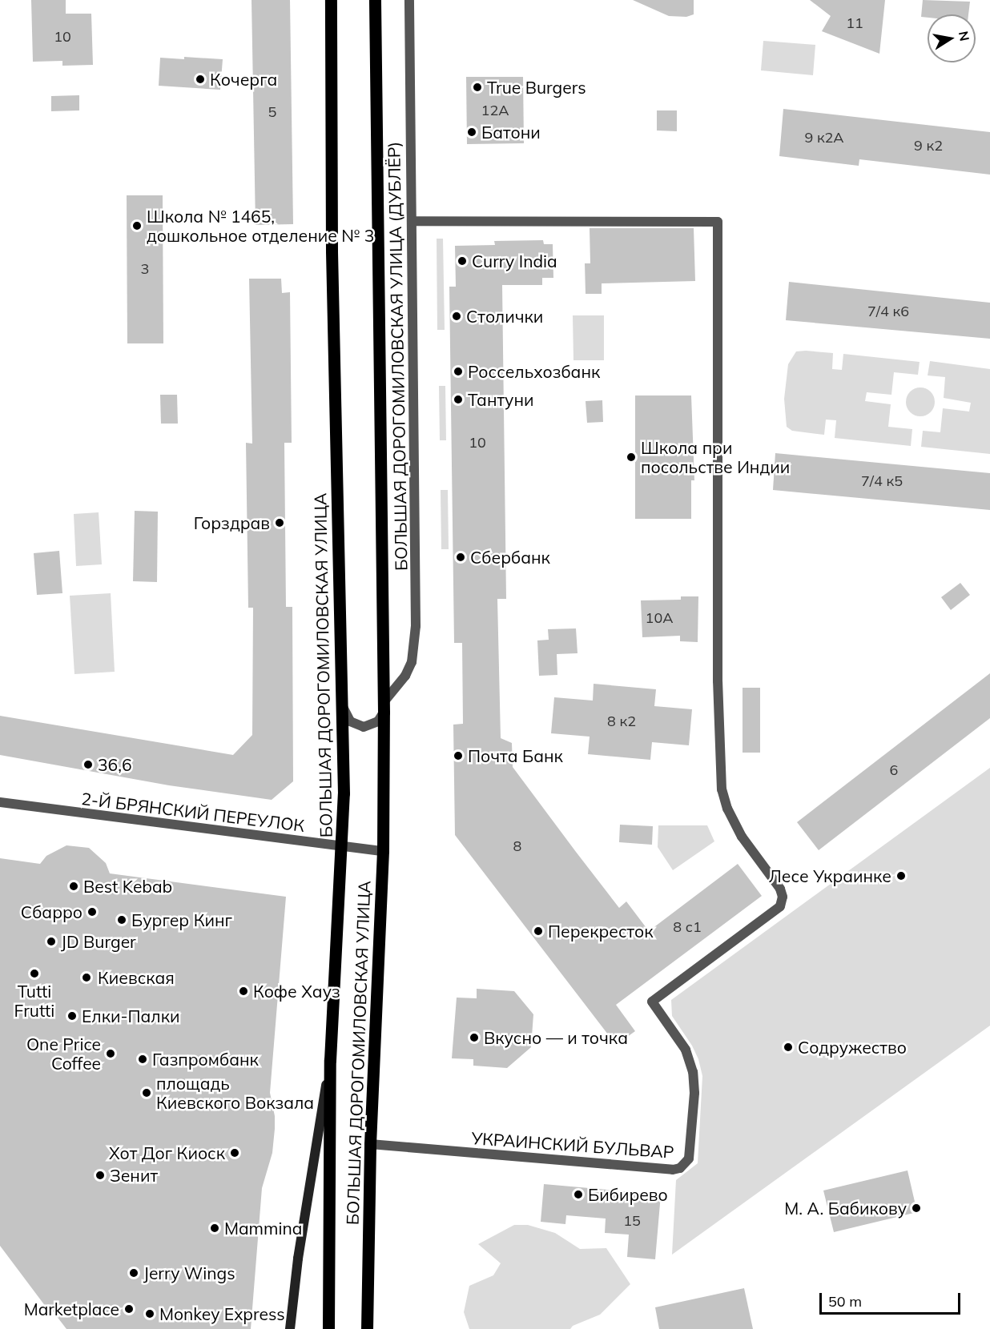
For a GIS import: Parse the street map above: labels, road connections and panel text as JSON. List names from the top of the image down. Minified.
{"streets":{"main road":["БОЛЬШАЯ ДОРОГОМИЛОВСКАЯ УЛИЦА"],"street":["БОЛЬШАЯ ДОРОГОМИЛОВСКАЯ УЛИЦА (ДУБЛЁР)","2-Й БРЯНСКИЙ ПЕРЕУЛОК","УКРАИНСКИЙ БУЛЬВАР"]},"crossings":[["БОЛЬШАЯ ДОРОГОМИЛОВСКАЯ УЛИЦА (ДУБЛЁР)","БОЛЬШАЯ ДОРОГОМИЛОВСКАЯ УЛИЦА"],["БОЛЬШАЯ ДОРОГОМИЛОВСКАЯ УЛИЦА (ДУБЛЁР)","УКРАИНСКИЙ БУЛЬВАР"],["БОЛЬШАЯ ДОРОГОМИЛОВСКАЯ УЛИЦА","2-Й БРЯНСКИЙ ПЕРЕУЛОК"],["БОЛЬШАЯ ДОРОГОМИЛОВСКАЯ УЛИЦА","УКРАИНСКИЙ БУЛЬВАР"]],"places":["Кочерга","True Burgers","Батони","Школа № 1465, дошкольное отделение № 3","Curry India","Столички","Россельхозбанк","Тантуни","Школа при посольстве Индии","Горздрав","Сбербанк","Почта Банк","36,6","Лесе Украинке","Best Kebab","Сбарро","Бургер Кинг","Перекресток","JD Burger","Tutti Frutti","Киевская","Кофе Хауз","Елки-Палки","Вкусно — и точка","Содружество","One Price Coffee","Газпромбанк","площадь Киевского Вокзала","Хот Дог Киоск","Зенит","Бибирево","М. А. Бабикову","Mammina","Jerry Wings","Marketplace","Monkey Express"],"house_numbers":["11","10","12А","5","9 к2А","9 к2","3","7/4 к6","10","7/4 к5","10А","8 к2","6","8","8 с1","15"],"scale_bar":"50 m","north":"right"}
